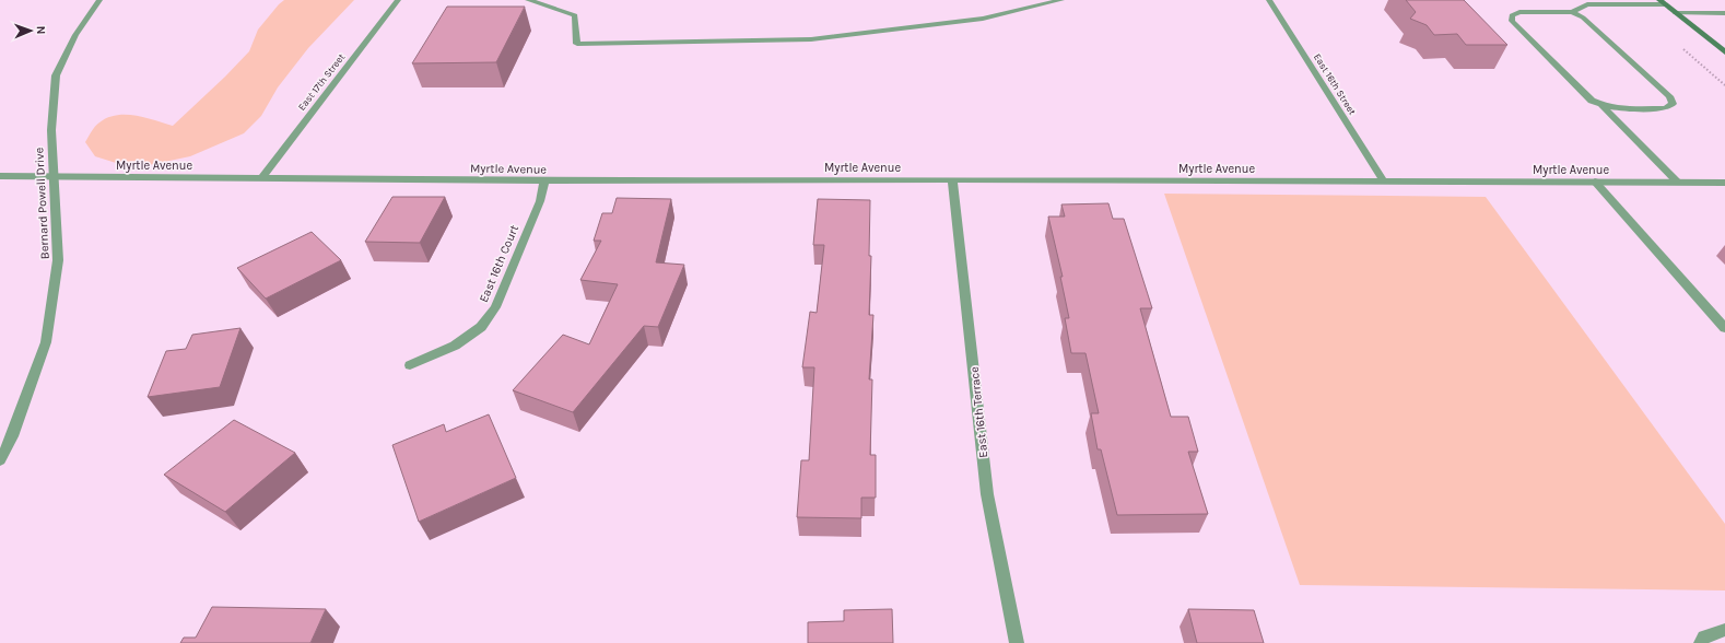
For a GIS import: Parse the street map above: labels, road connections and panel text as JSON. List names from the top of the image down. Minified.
{"streets":{"street":["East 17th Street","East 16th Street","Myrtle Avenue","Bernard Powell Drive","East 16th Court","East 16th Terrace"]},"crossings":[["East 17th Street","Myrtle Avenue"],["East 16th Street","Myrtle Avenue"],["Myrtle Avenue","Bernard Powell Drive"],["Myrtle Avenue","East 16th Court"],["Myrtle Avenue","East 16th Terrace"]],"north":"right"}
